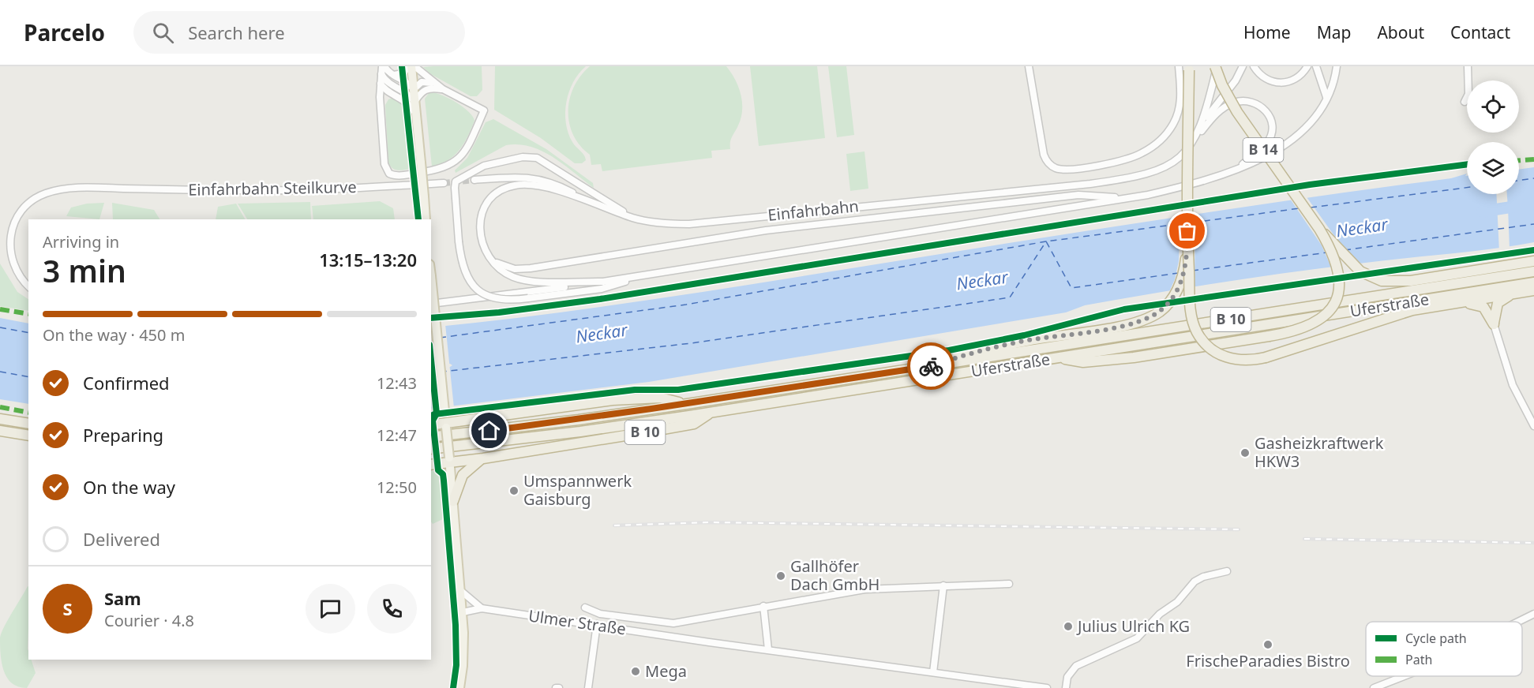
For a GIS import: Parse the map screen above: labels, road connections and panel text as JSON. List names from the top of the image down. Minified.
{"streets":{"highway":["B 14","Uferstraße","B 10"],"street":["Einfahrbahn Steilkurve","Einfahrbahn","Ulmer Straße"]},"crossings":[["B 14","Einfahrbahn"],["B 14","Uferstraße"],["Uferstraße","B 10"]],"water":["Neckar"],"places":["Gasheizkraftwerk HKW3","Umspannwerk Gaisburg","Gallhöfer Dach GmbH","Julius Ulrich KG","FrischeParadies Bistro","Mega"],"legend":["Cycle path","Path"],"page":{"header":"Parcelo","search":"Search here","nav":["Home","Map","About","Contact"],"heading":["3 min","Arriving in","13:15–13:20"],"panel":["Sam","Courier · 4.8"],"bar":"On the way · 450 m","list":[["Confirmed","12:43"],["Preparing","12:47"],["On the way","12:50"],"Delivered"],"round":"S"}}
